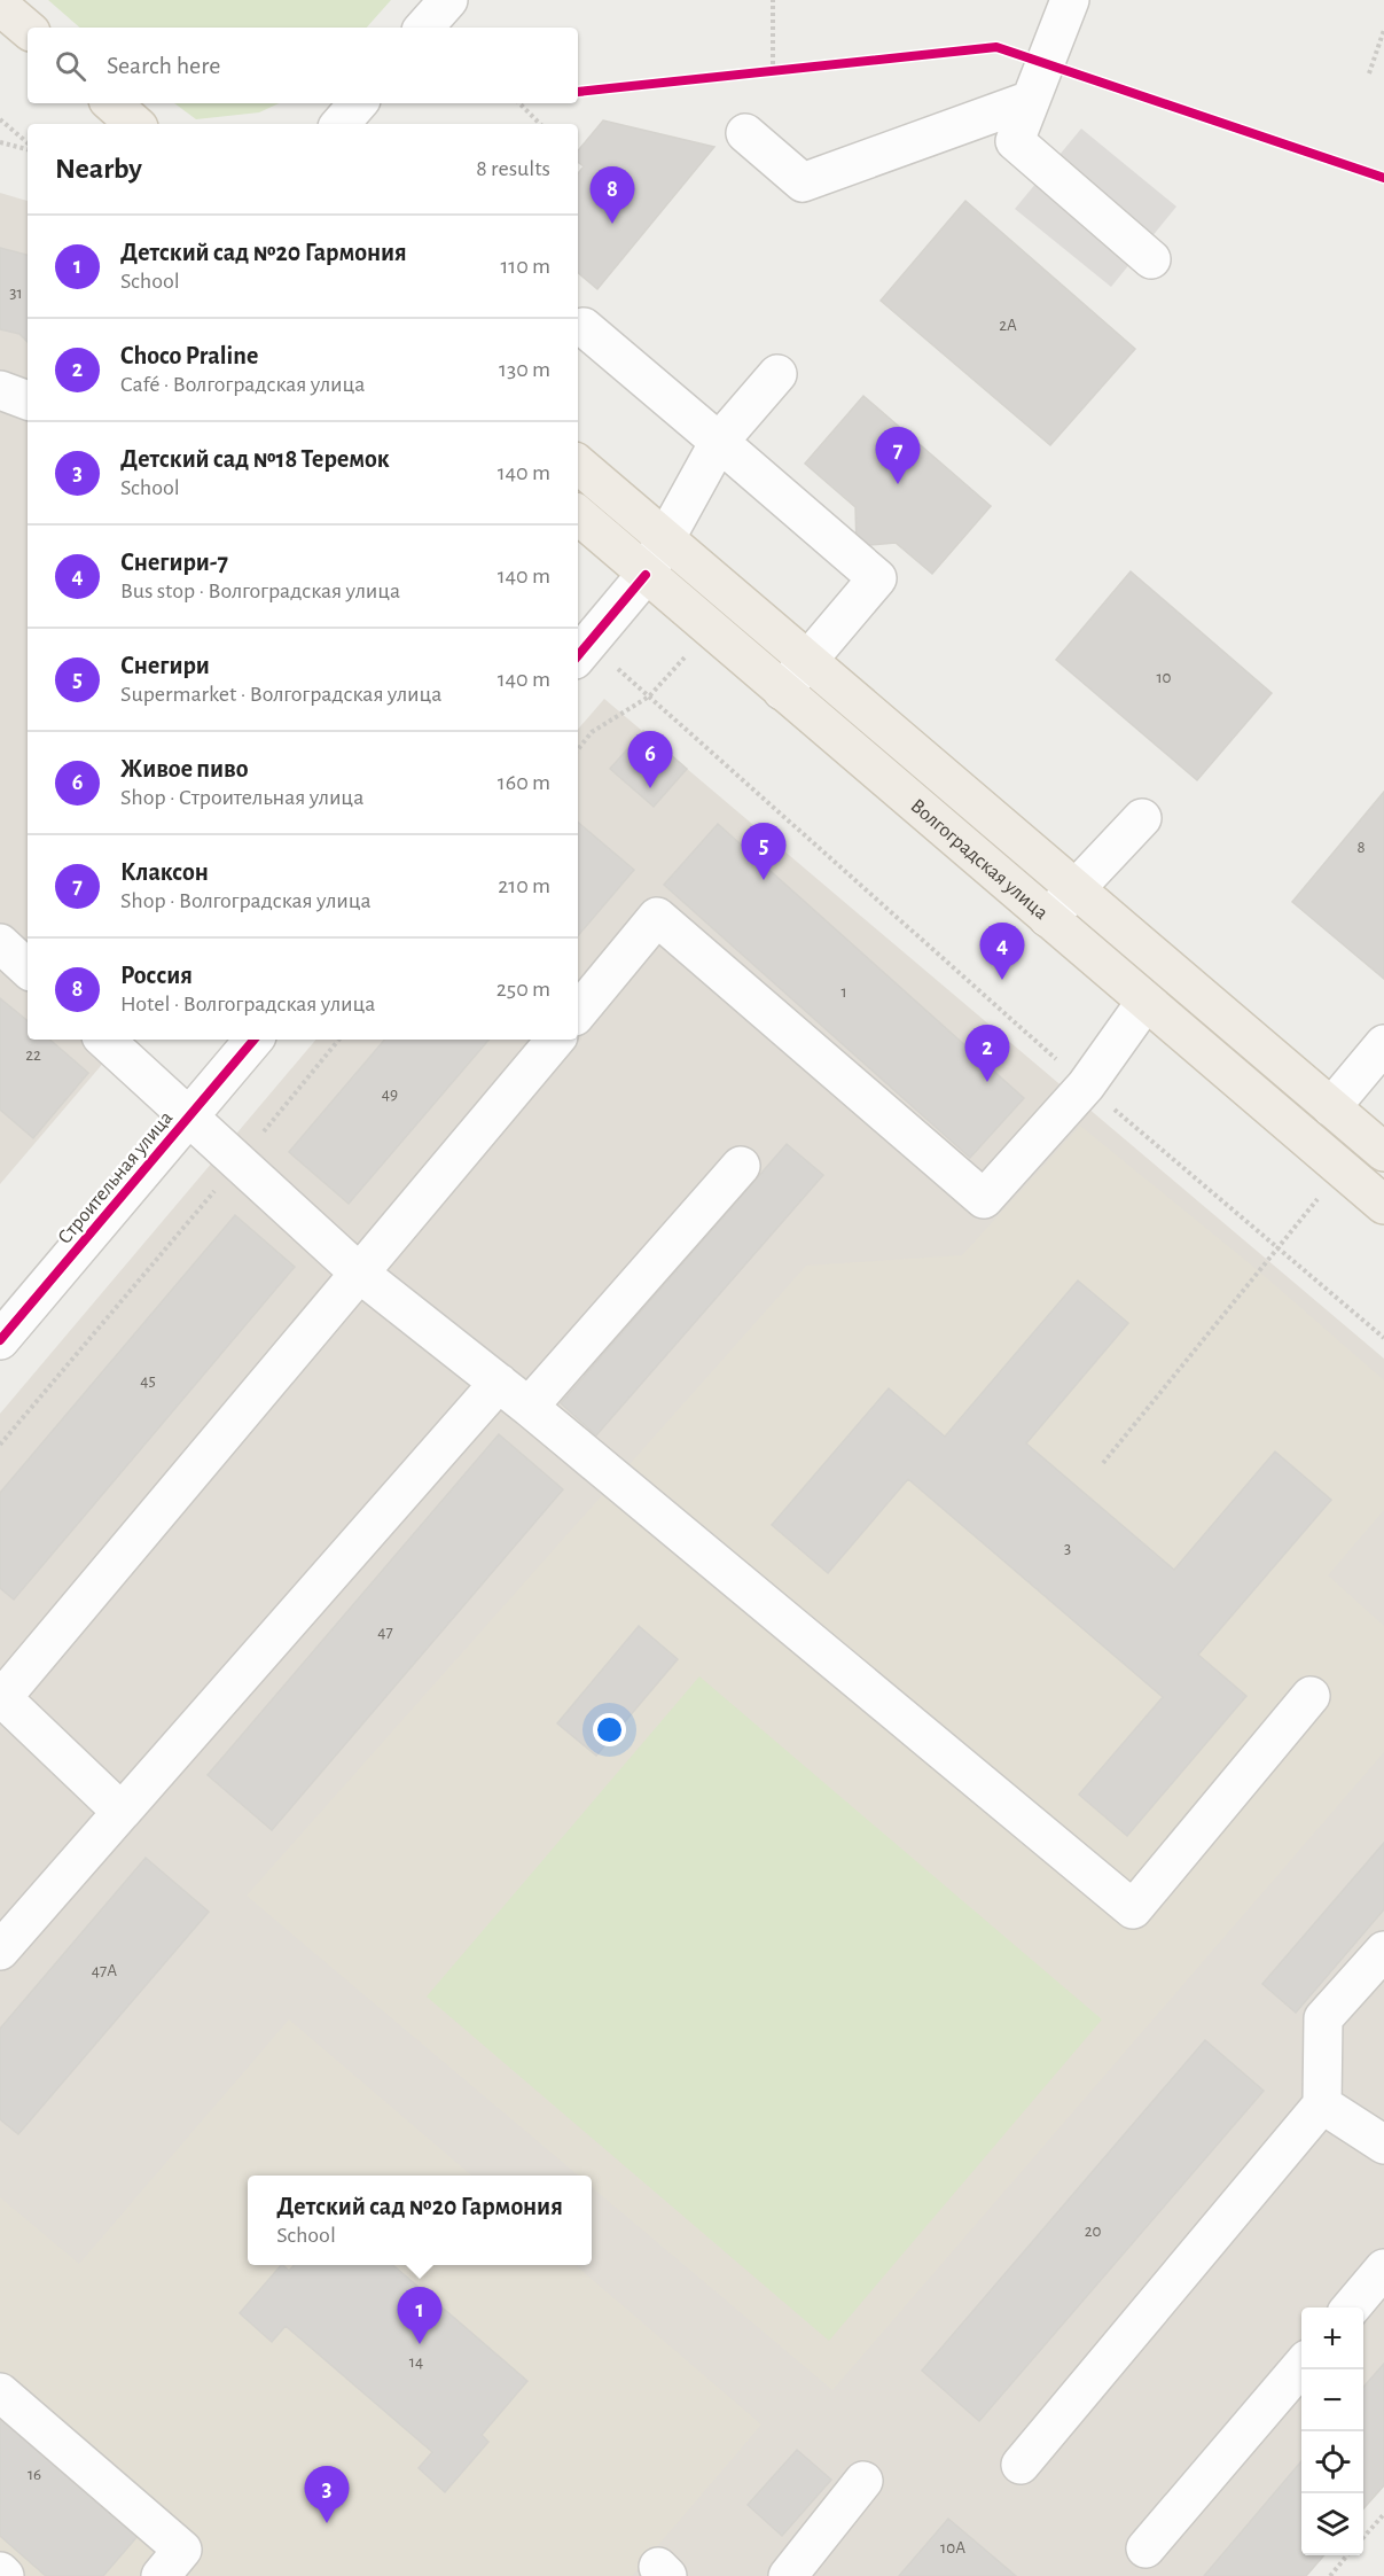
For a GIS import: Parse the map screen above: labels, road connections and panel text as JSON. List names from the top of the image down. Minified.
{"streets":{"main road":["Волгоградская улица"],"street":["Строительная улица"]},"house_numbers":["31","2А","10","8","1","22","49","45","3","47","47А","20","14","16","10А"],"page":{"search":"Search here","heading":["Nearby","8 results"],"pins":["8","7","6","5","4","2","1","3"],"list":[{"mark":"1","name":"Детский сад №20 Гармония","note":"School","value":"110 m"},{"mark":"2","name":"Choco Praline","note":"Café · Волгоградская улица","value":"130 m"},{"mark":"3","name":"Детский сад №18 Теремок","note":"School","value":"140 m"},{"mark":"4","name":"Снегири-7","note":"Bus stop · Волгоградская улица","value":"140 m"},{"mark":"5","name":"Снегири","note":"Supermarket · Волгоградская улица","value":"140 m"},{"mark":"6","name":"Живое пиво","note":"Shop · Строительная улица","value":"160 m"},{"mark":"7","name":"Клаксон","note":"Shop · Волгоградская улица","value":"210 m"},{"mark":"8","name":"Россия","note":"Hotel · Волгоградская улица","value":"250 m"}],"popup":["Детский сад №20 Гармония","School"],"map_buttons":["+","−"]}}
